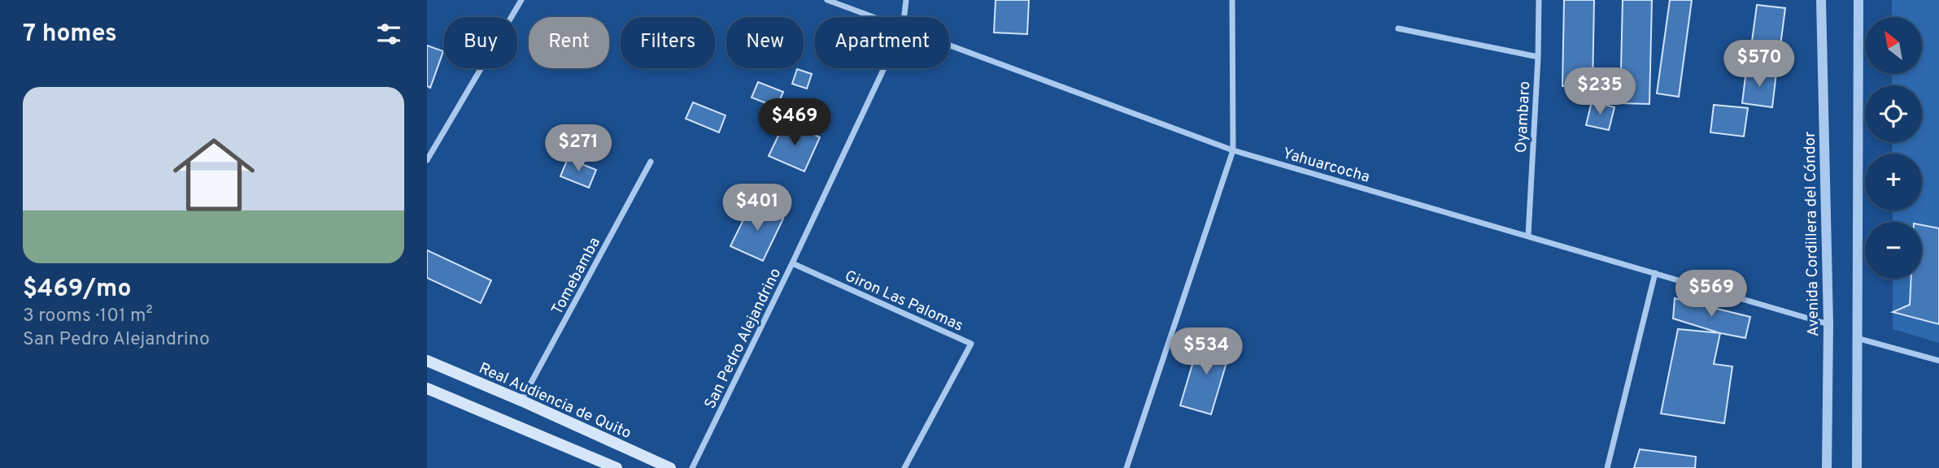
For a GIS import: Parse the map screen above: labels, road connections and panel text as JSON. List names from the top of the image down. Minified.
{"streets":{"main road":["Real Audiencia de Quito"],"street":["Oyambaro","Yahuarcocha","Avenida Cordillera del Cóndor","Tomebamba","Giron Las Palomas","San Pedro Alejandrino"]},"crossings":[["Oyambaro","Yahuarcocha"],["Yahuarcocha","Avenida Cordillera del Cóndor"],["Tomebamba","Real Audiencia de Quito"],["Giron Las Palomas","San Pedro Alejandrino"]],"north":"top left","page":{"heading":"7 homes","map_buttons":["+","−"],"chip":["Buy","Rent","Filters","New","Apartment"],"price":["$570","$235","$469","$271","$401","$569","$534"],"list":[{"name":"$469/mo","note":"3 rooms · 101 m² · San Pedro Alejandrino"}]}}
